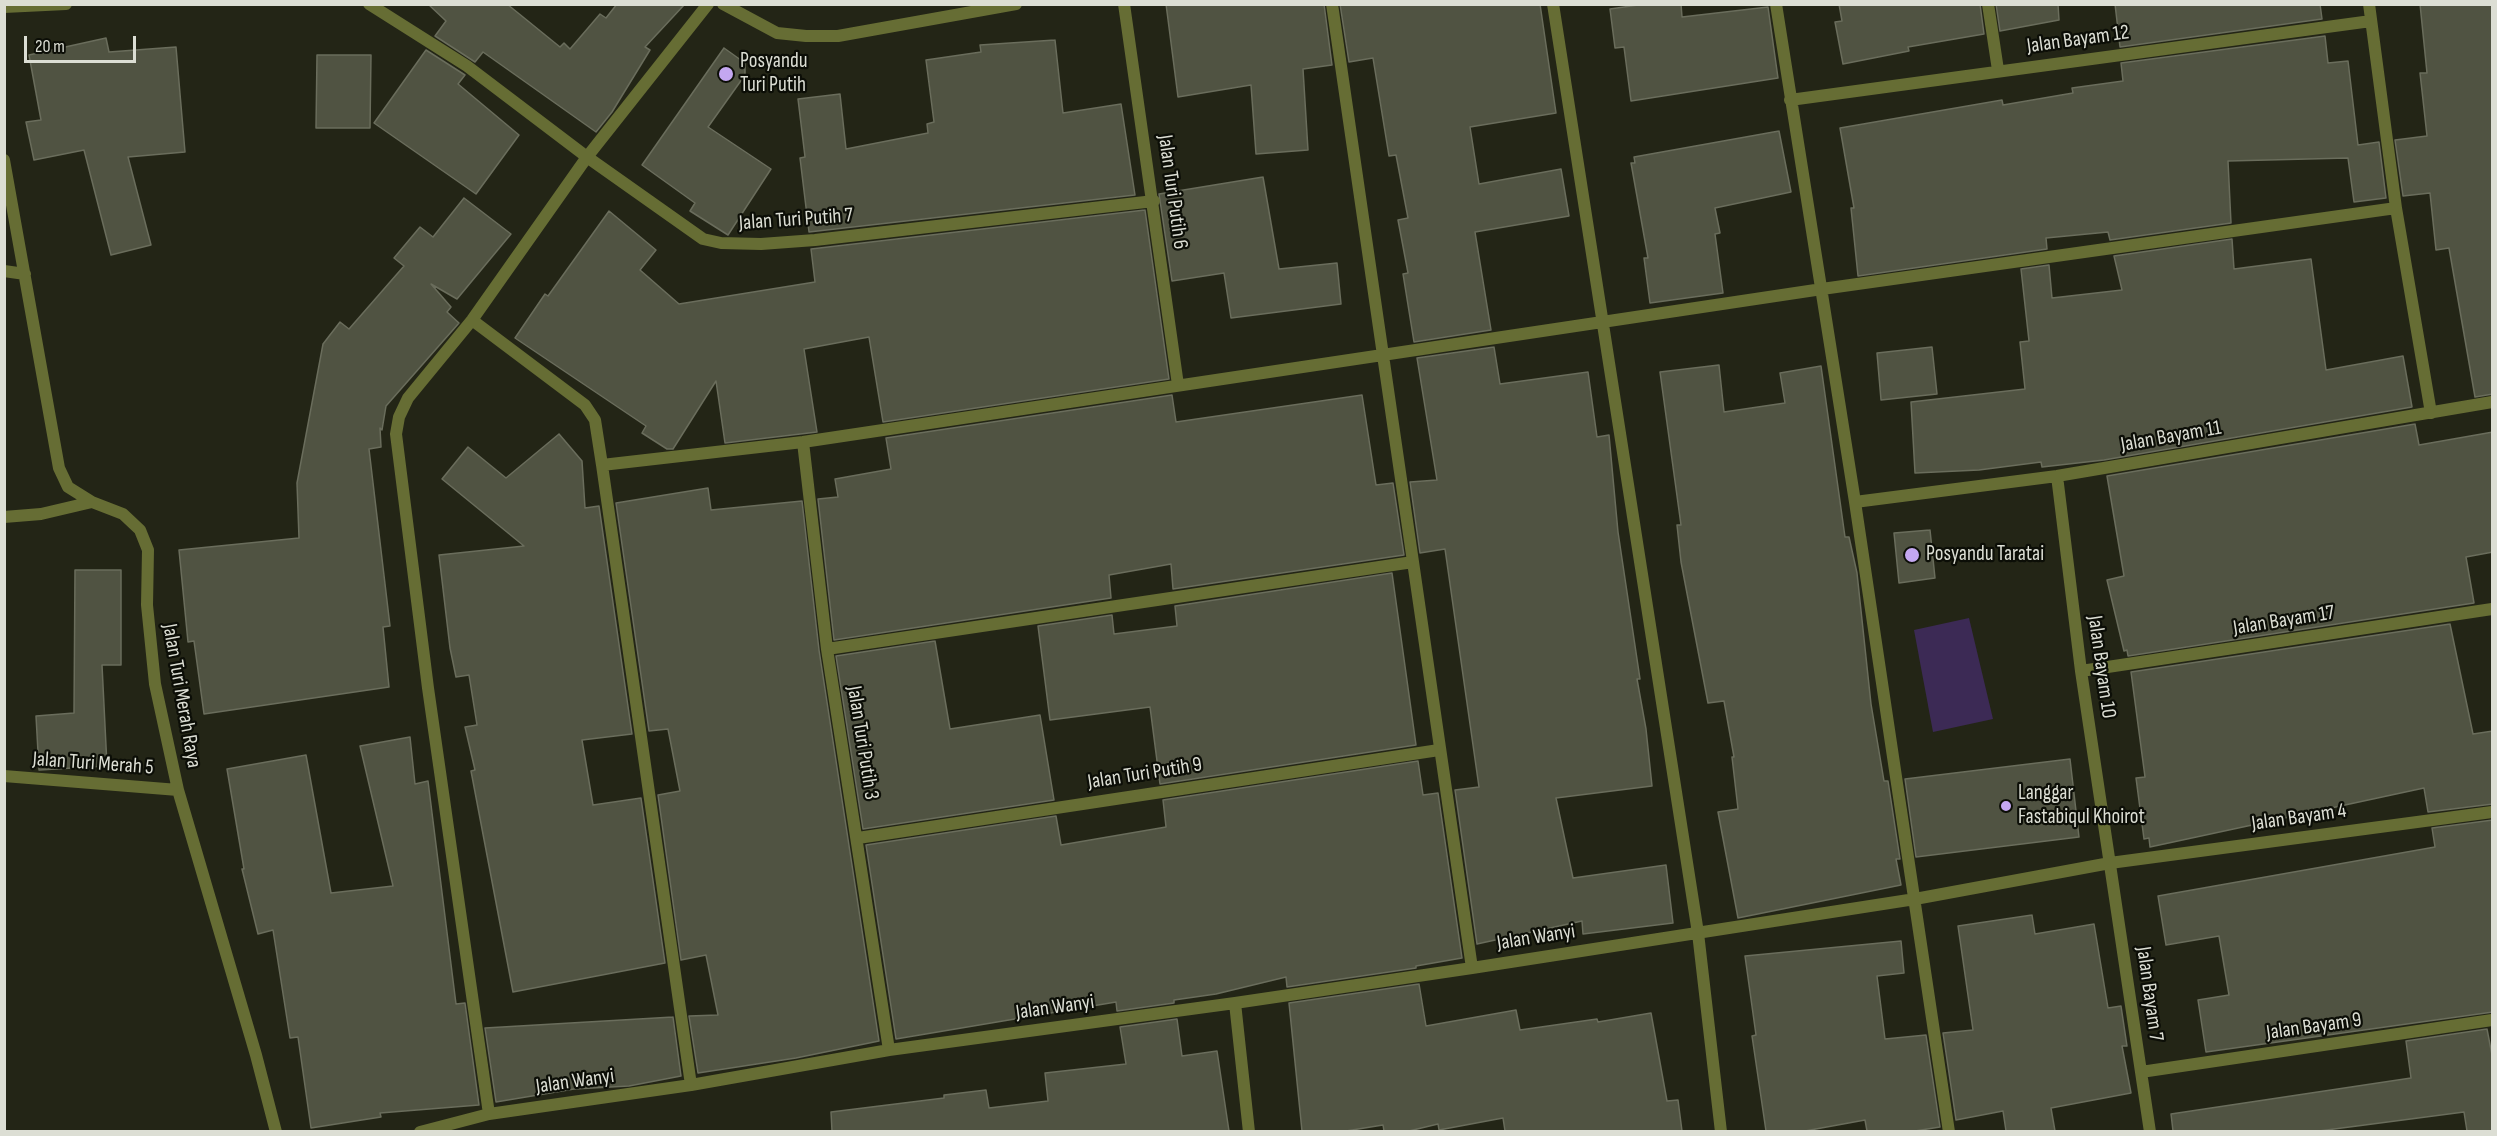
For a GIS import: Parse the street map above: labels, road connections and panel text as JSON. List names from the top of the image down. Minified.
{"streets":{"street":["Jalan Bayam 12","Jalan Turi Putih 6","Jalan Turi Putih 7","Jalan Bayam 11","Jalan Bayam 17","Jalan Bayam 10","Jalan Turi Merah Raya","Jalan Turi Putih 3","Jalan Turi Merah 5","Jalan Turi Putih 9","Jalan Bayam 4","Jalan Wanyi","Jalan Bayam 7","Jalan Bayam 9"]},"crossings":[["Jalan Turi Putih 6","Jalan Turi Putih 7"],["Jalan Bayam 11","Jalan Bayam 10"],["Jalan Bayam 17","Jalan Bayam 10"],["Jalan Bayam 10","Jalan Bayam 4"],["Jalan Bayam 10","Jalan Bayam 7"],["Jalan Turi Merah Raya","Jalan Turi Merah 5"],["Jalan Turi Putih 3","Jalan Turi Putih 9"],["Jalan Turi Putih 3","Jalan Wanyi"],["Jalan Bayam 4","Jalan Wanyi"],["Jalan Bayam 4","Jalan Bayam 7"],["Jalan Bayam 7","Jalan Bayam 9"]],"places":["Posyandu Turi Putih","Posyandu Taratai","Langgar Fastabiqul Khoirot"],"scale_bar":"20 m"}
